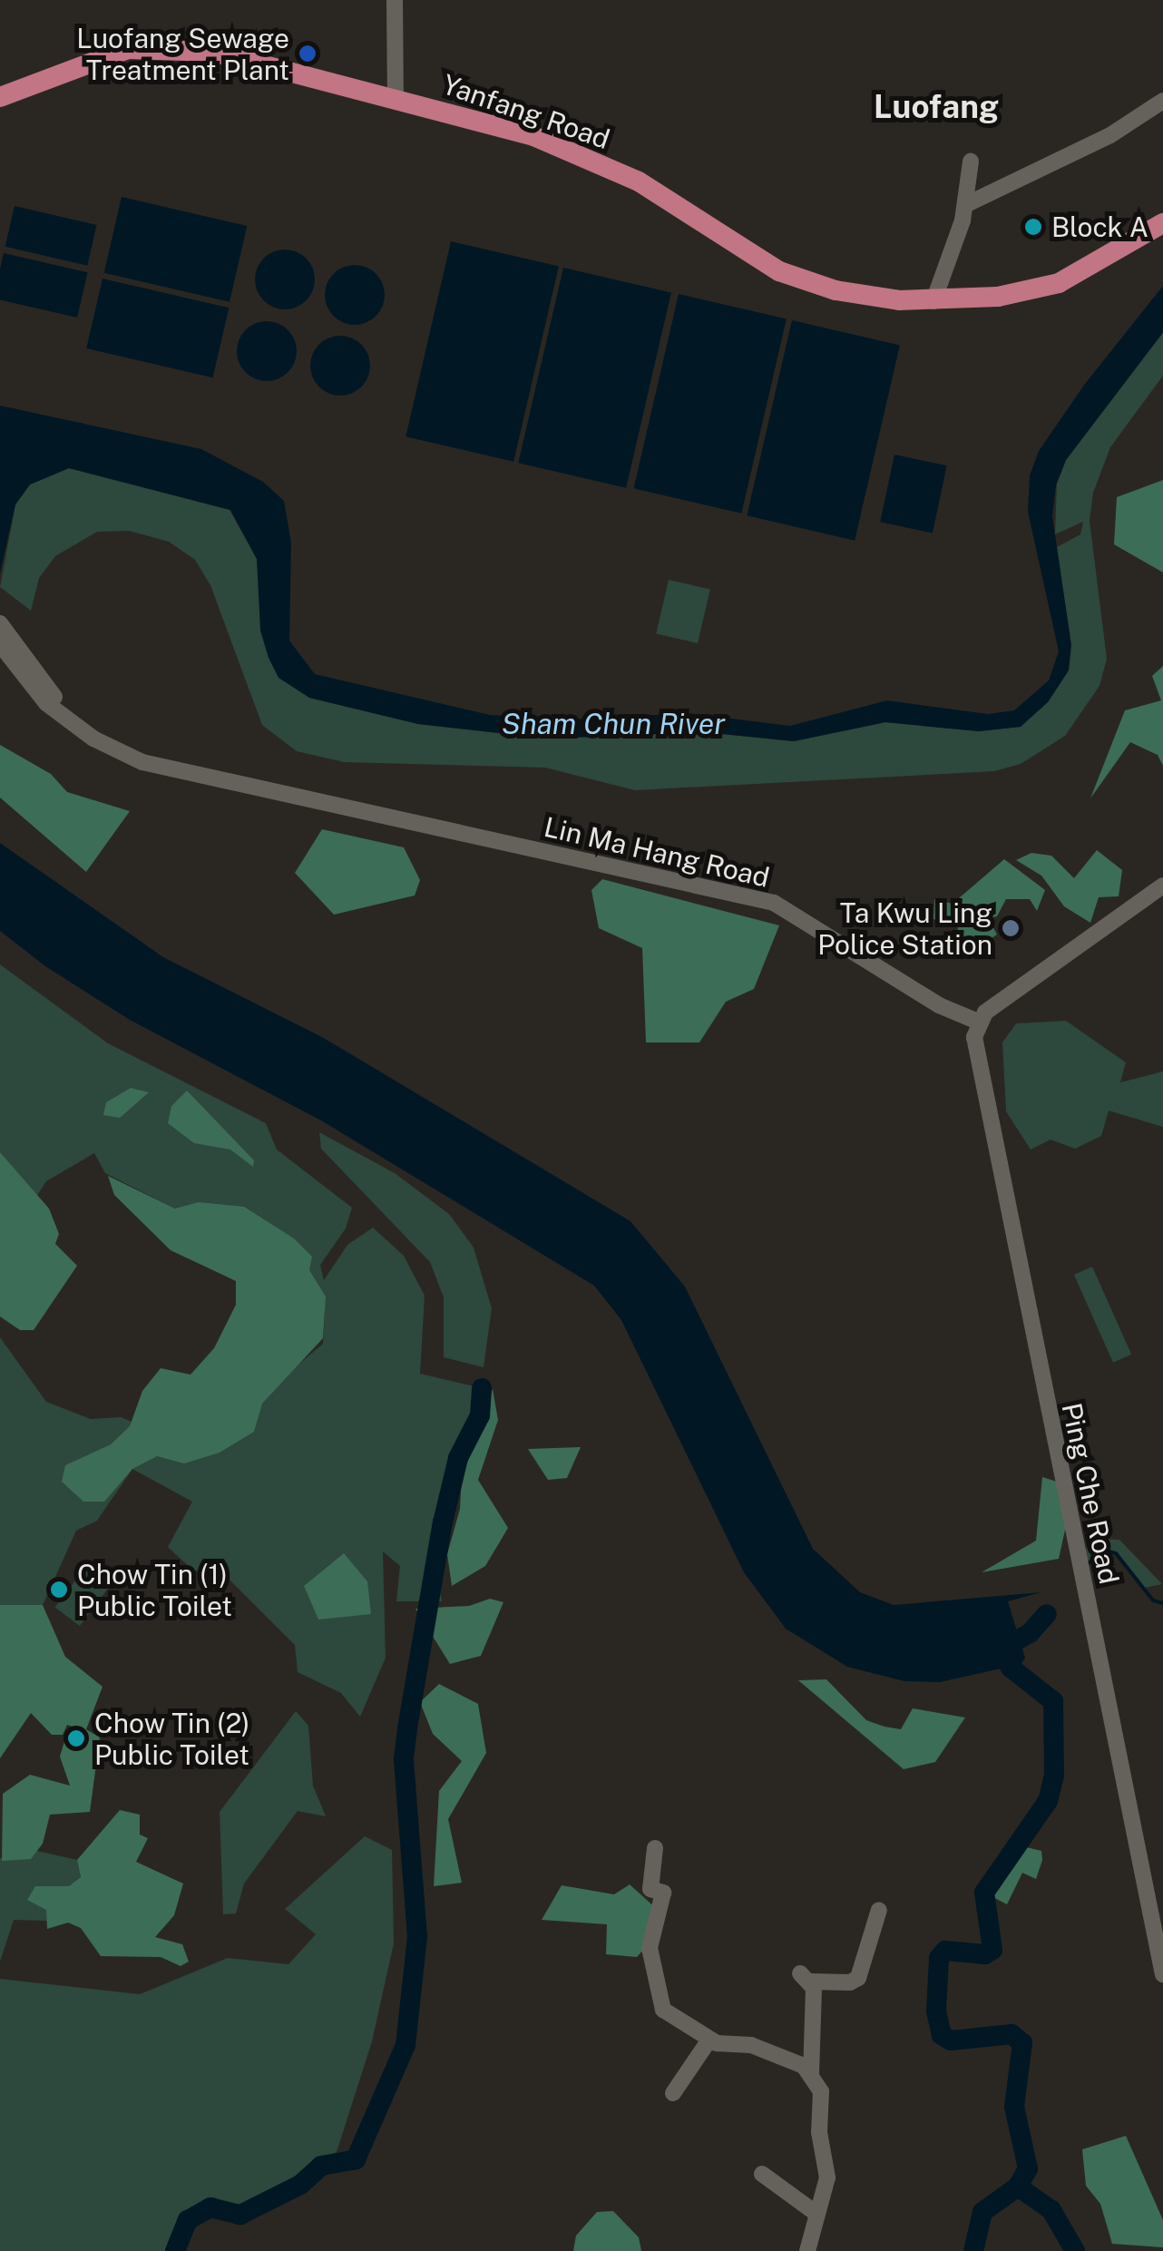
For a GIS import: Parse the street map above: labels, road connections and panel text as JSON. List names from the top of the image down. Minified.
{"streets":{"main road":["Yanfang Road"],"street":["Lin Ma Hang Road","Ping Che Road"]},"crossings":[["Lin Ma Hang Road","Ping Che Road"]],"districts":["Luofang"],"water":["Sham Chun River"],"places":["Luofang Sewage Treatment Plant","Block A","Ta Kwu Ling Police Station","Chow Tin (1) Public Toilet","Chow Tin (2) Public Toilet"]}
